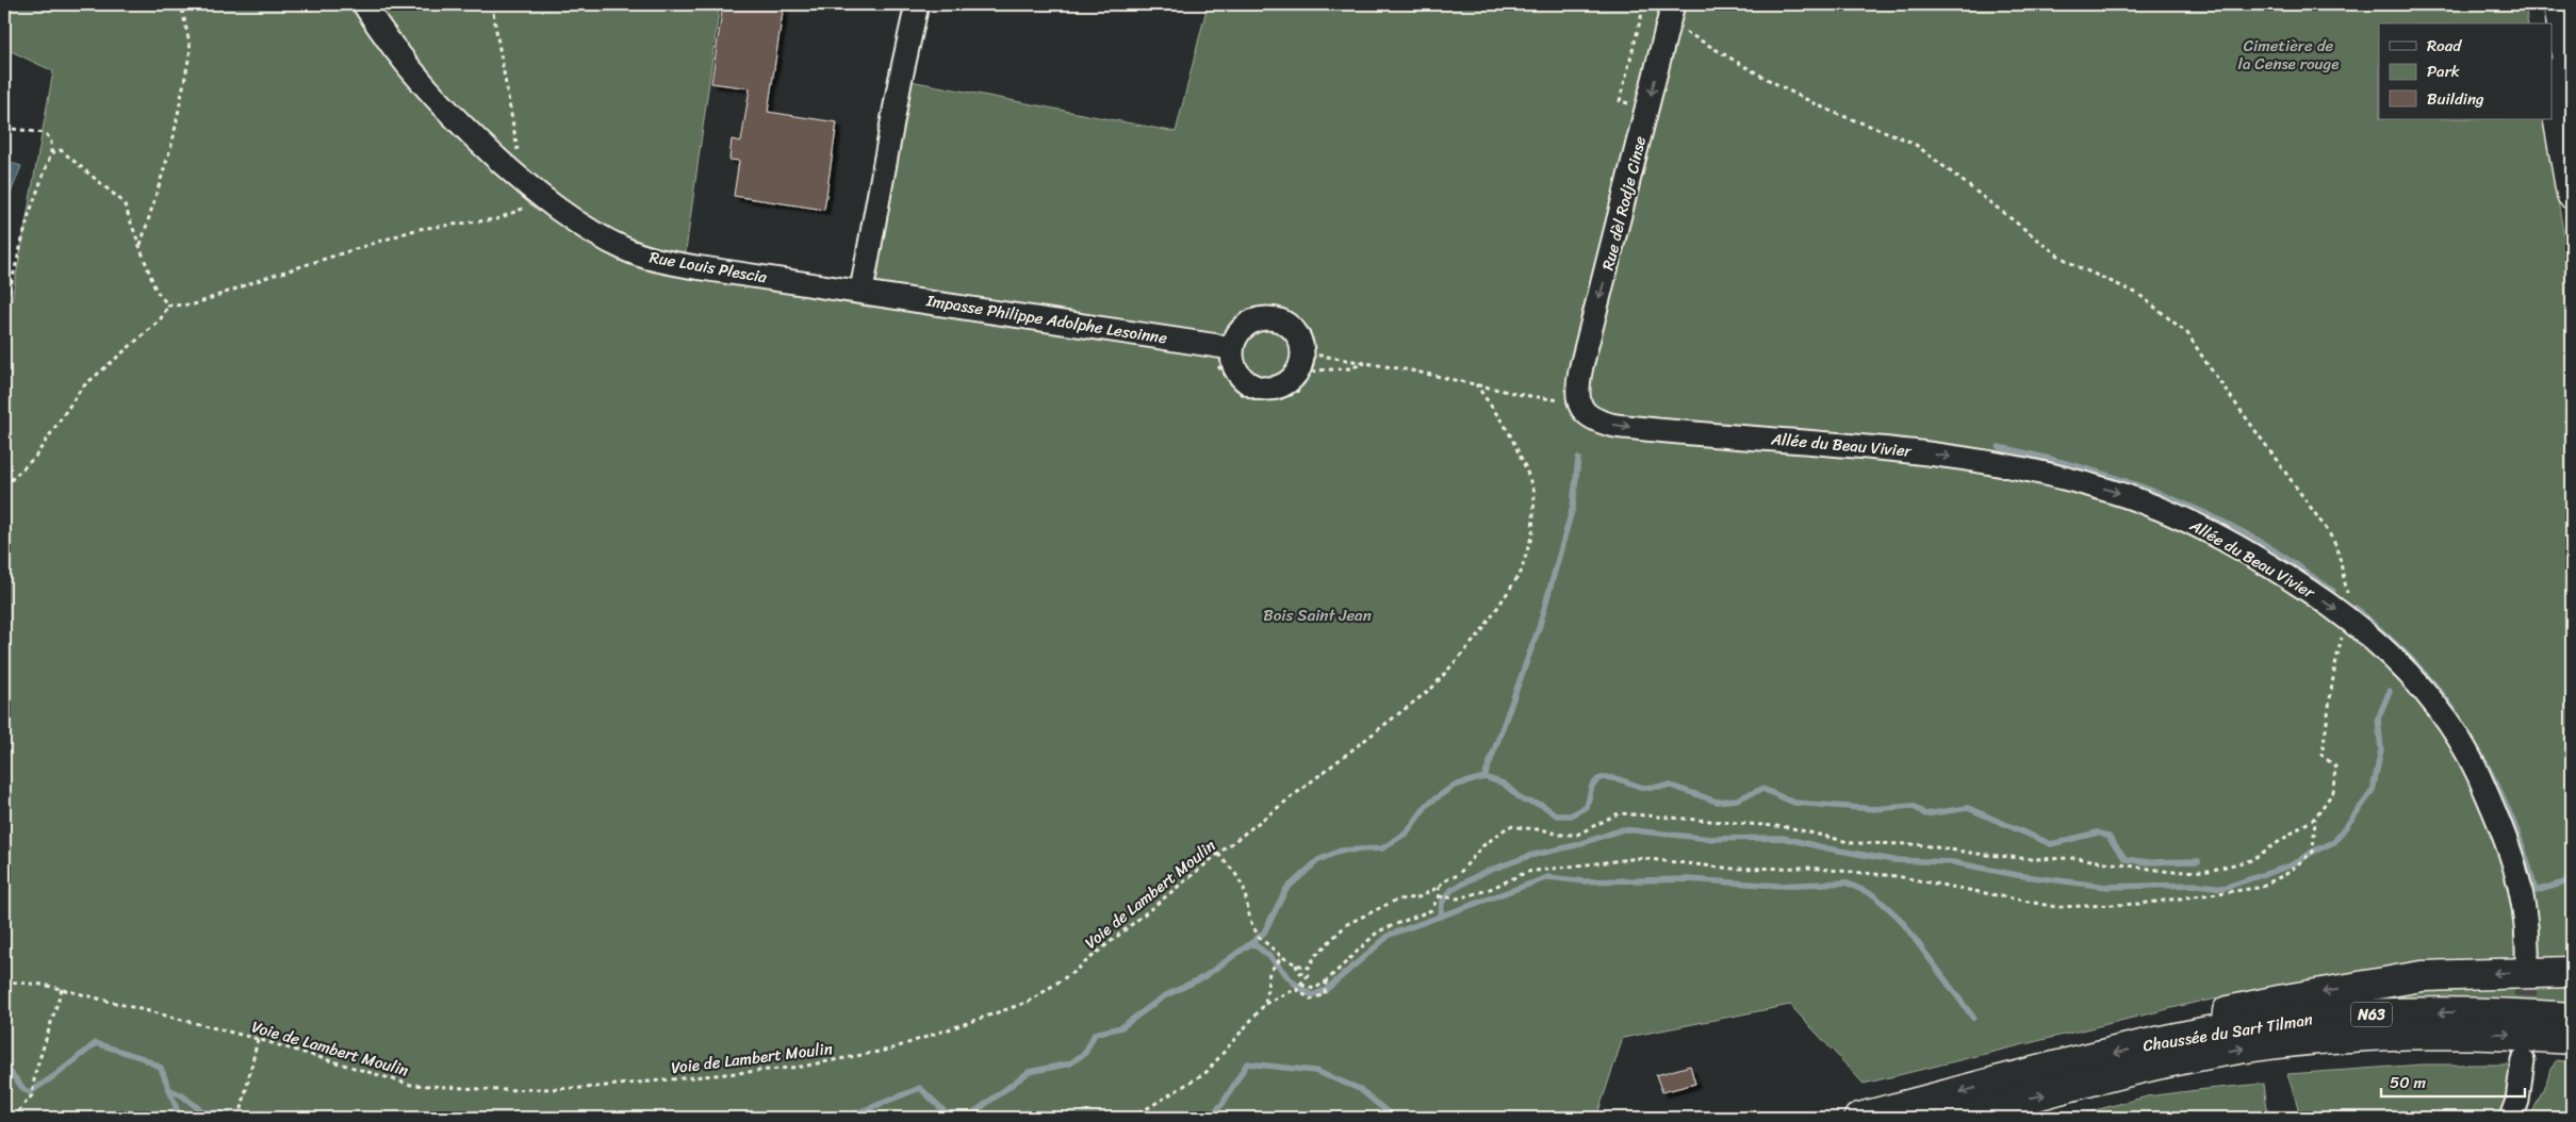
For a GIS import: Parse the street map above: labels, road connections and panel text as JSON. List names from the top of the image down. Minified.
{"streets":{"main road":["N63","Chaussée du Sart Tilman"],"street":["Rue dèl Rodje Cinse","Rue Louis Plescia","Impasse Philippe Adolphe Lesoinne","Allée du Beau Vivier"],"path":["Voie de Lambert Moulin"]},"crossings":[["Rue dèl Rodje Cinse","Allée du Beau Vivier"],["Rue Louis Plescia","Impasse Philippe Adolphe Lesoinne"]],"one_way":["Rue dèl Rodje Cinse","Allée du Beau Vivier"],"parks":["Cimetière de la Cense rouge","Bois Saint Jean"],"legend":["Road","Park","Building"],"scale_bar":"50 m"}
